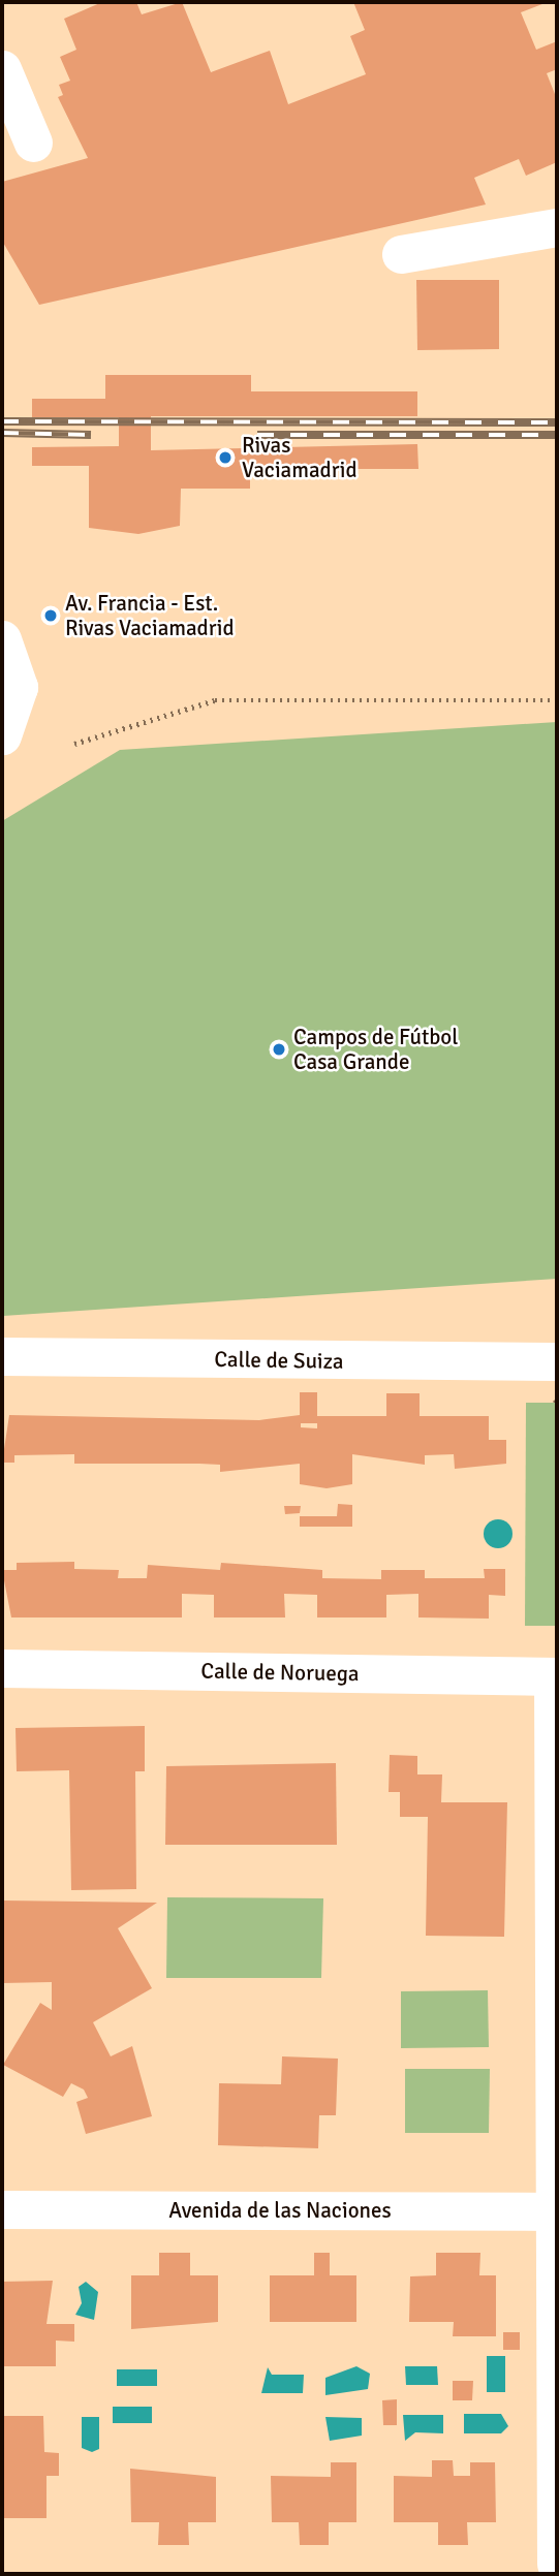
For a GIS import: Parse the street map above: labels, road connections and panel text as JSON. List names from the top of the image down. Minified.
{"streets":{"street":["Calle de Suiza","Calle de Noruega","Avenida de las Naciones"]},"places":["Rivas Vaciamadrid","Av. Francia - Est. Rivas Vaciamadrid","Campos de Fútbol Casa Grande"]}
